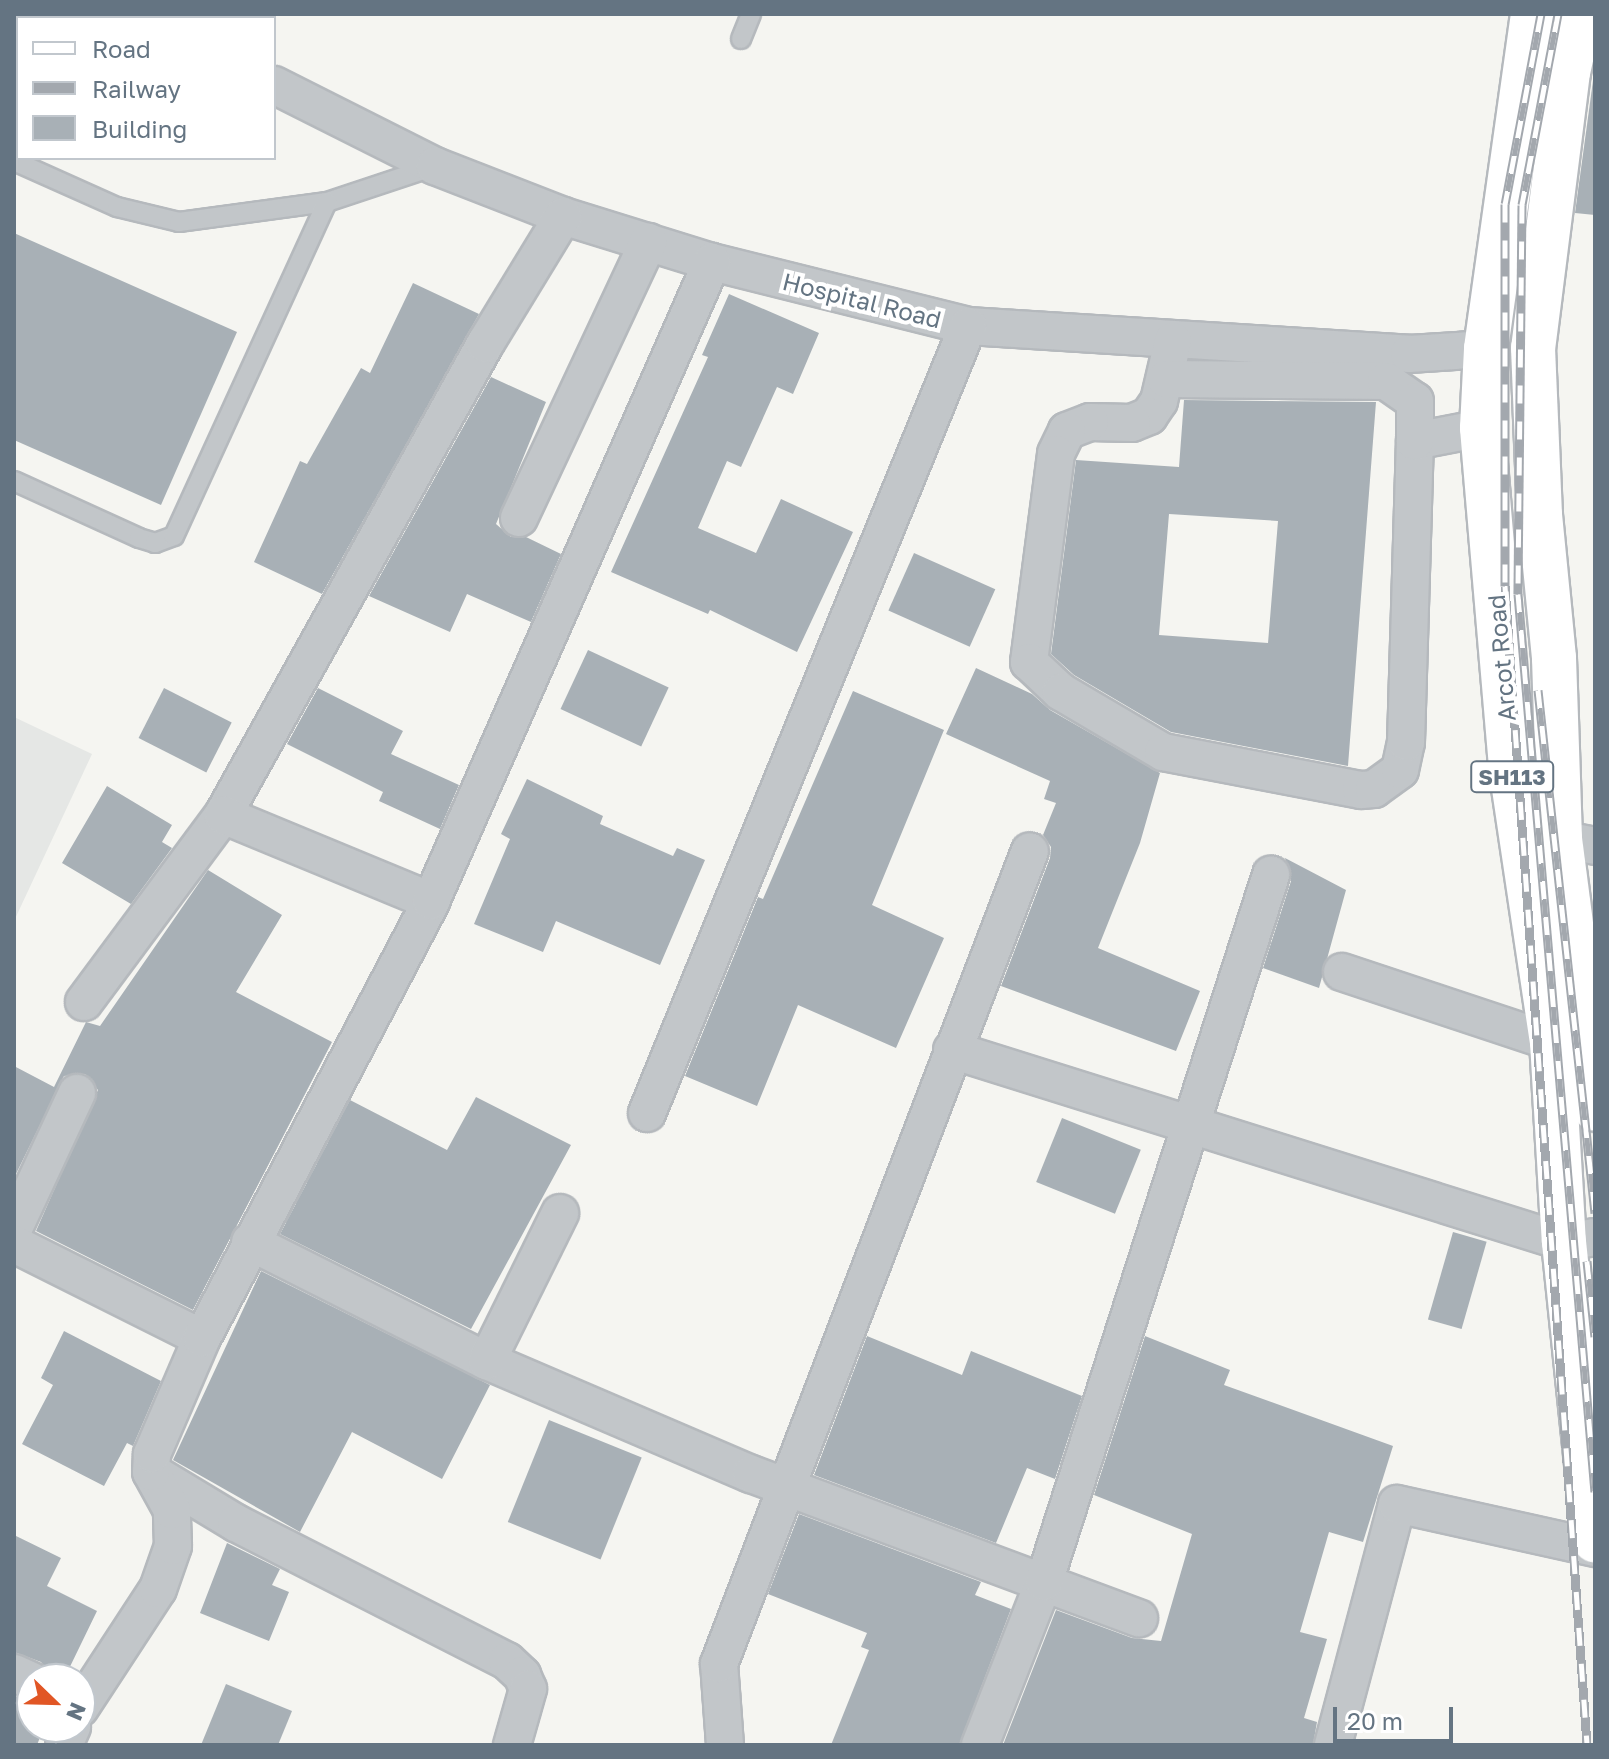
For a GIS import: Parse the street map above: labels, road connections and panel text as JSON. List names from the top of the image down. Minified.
{"streets":{"main road":["Arcot Road","SH113"],"street":["Hospital Road"]},"crossings":[["Hospital Road","Arcot Road"]],"legend":["Road","Railway","Building"],"scale_bar":"20 m","north":"bottom right"}
